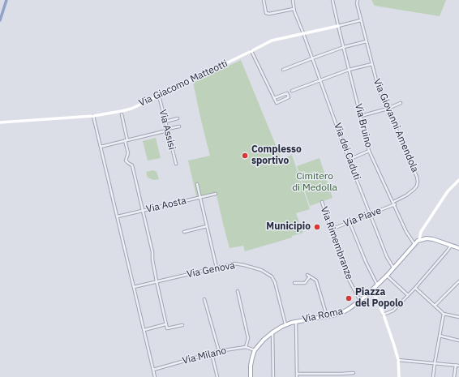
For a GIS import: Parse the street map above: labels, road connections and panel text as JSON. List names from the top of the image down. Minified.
{"streets":{"main road":["Via Roma"],"street":["Via Giacomo Matteotti","Via Bruino","Via Giovanni Amendola","Via Assisi","Via dei Caduti","Via Aosta","Via Piave","Via Rimembranze","Via Genova","Via Milano"]},"crossings":[["Via Giacomo Matteotti","Via Bruino"],["Via Giacomo Matteotti","Via Giovanni Amendola"],["Via Giacomo Matteotti","Via Assisi"],["Via Giacomo Matteotti","Via dei Caduti"],["Via Bruino","Via Giovanni Amendola"],["Via Bruino","Via Piave"],["Via Bruino","Via Roma"],["Via dei Caduti","Via Piave"],["Via dei Caduti","Via Roma"],["Via Piave","Via Rimembranze"],["Via Rimembranze","Via Roma"],["Via Genova","Via Roma"],["Via Roma","Via Milano"]],"parks":["Cimitero di Medolla"],"places":["Complesso sportivo","Municipio","Piazza del Popolo"]}
